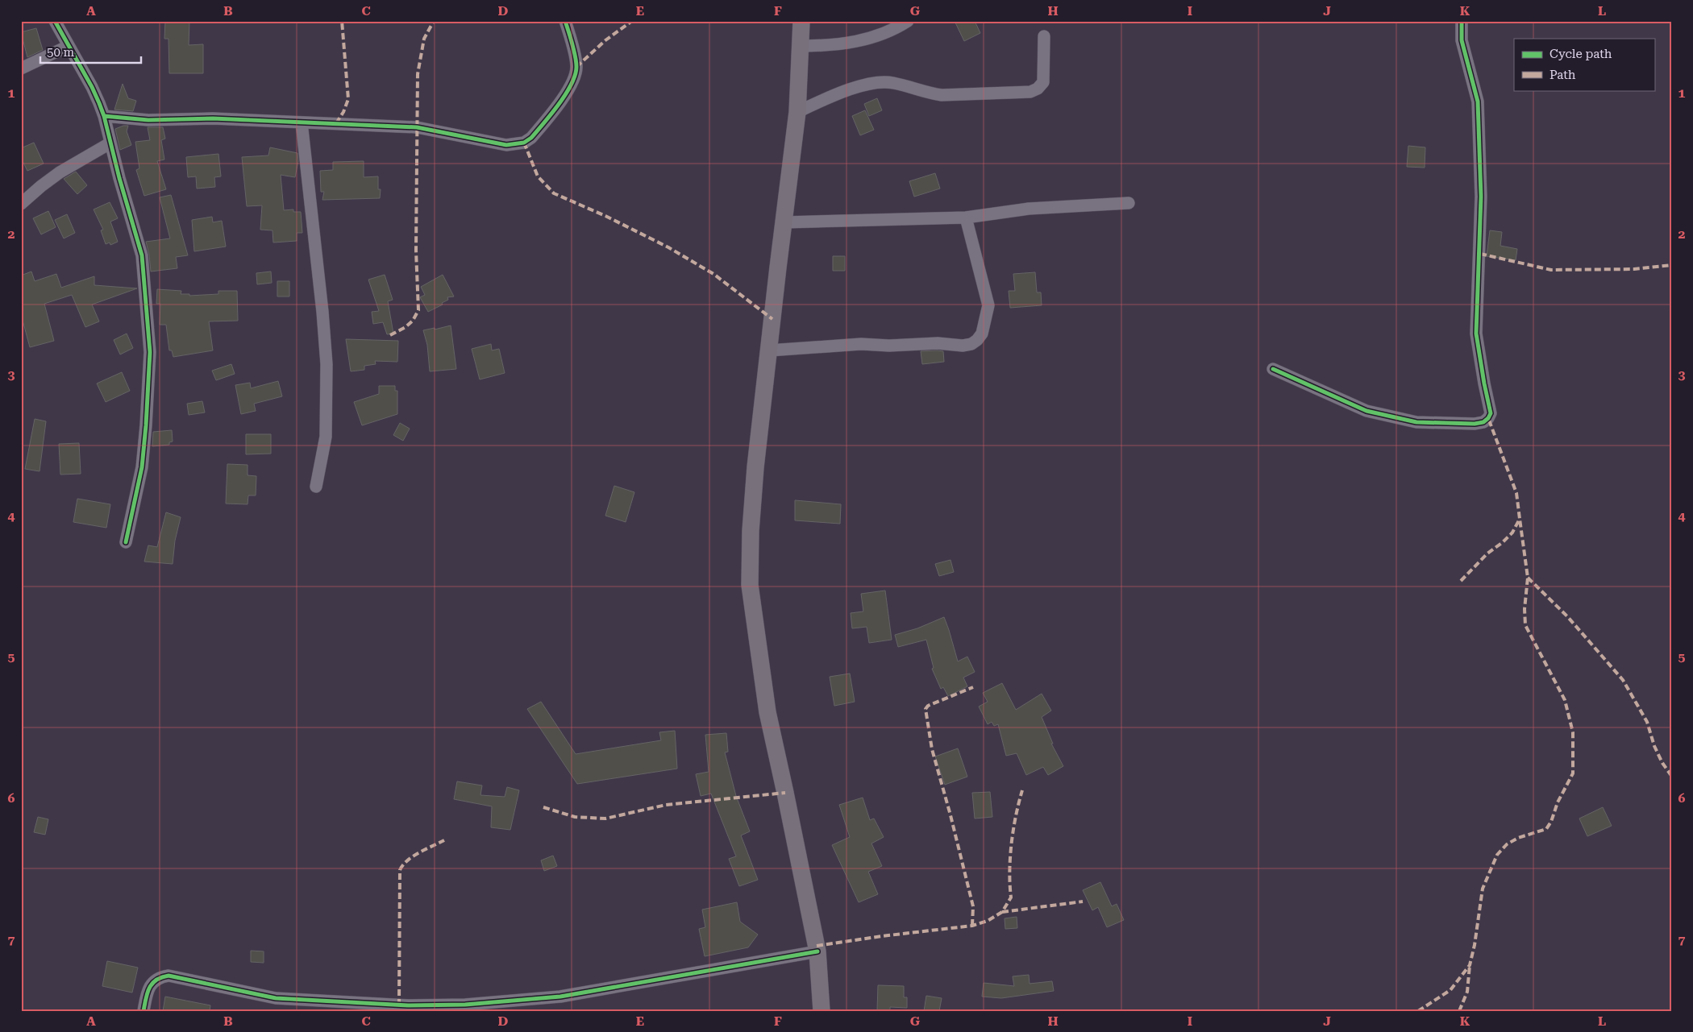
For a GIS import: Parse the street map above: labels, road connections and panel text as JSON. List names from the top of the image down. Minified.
{"legend":["Cycle path","Path"],"scale_bar":"50 m","grid":{"columns":["A","B","C","D","E","F","G","H","I","J","K","L"],"rows":["1","2","3","4","5","6","7"]}}
